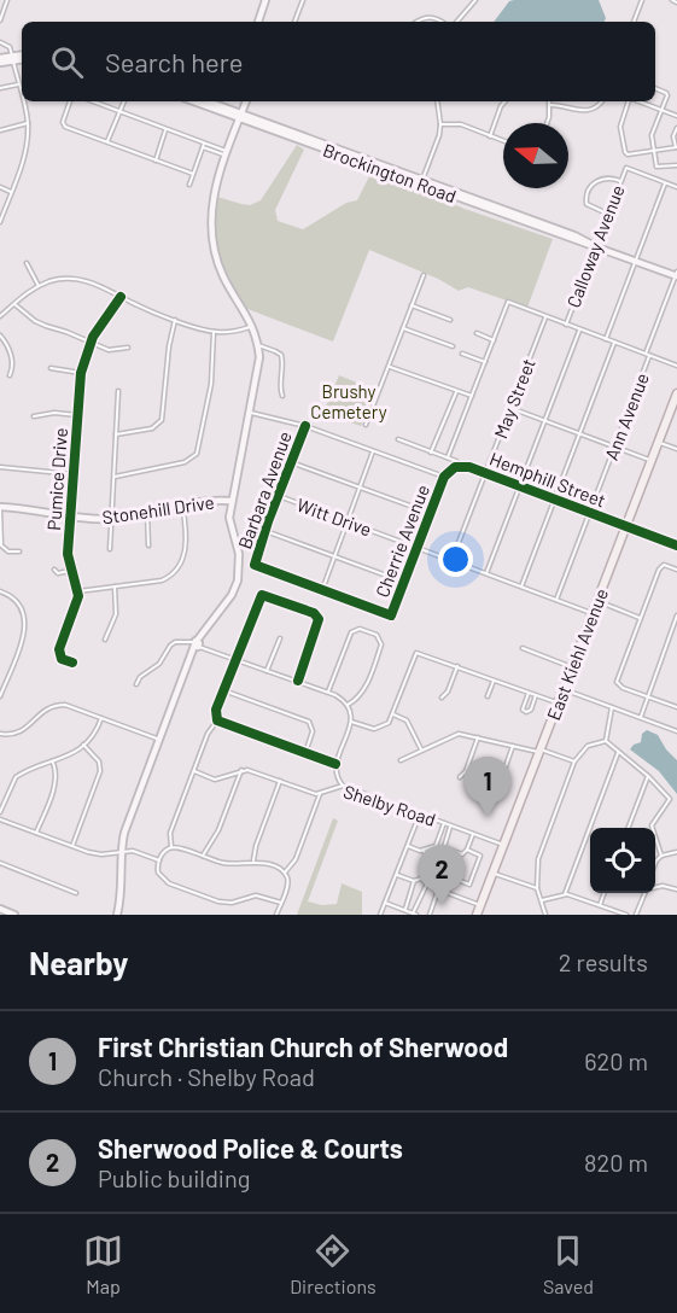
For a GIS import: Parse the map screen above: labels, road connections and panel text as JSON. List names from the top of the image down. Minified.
{"streets":{"main road":["East Kiehl Avenue"],"street":["Brockington Road","Calloway Avenue","May Street","Ann Avenue","Pumice Drive","Hemphill Street","Barbara Avenue","Stonehill Drive","Witt Drive","Cherrie Avenue","Shelby Road"]},"crossings":[["Brockington Road","Calloway Avenue"],["Brockington Road","Ann Avenue"],["Calloway Avenue","Hemphill Street"],["Calloway Avenue","Witt Drive"],["May Street","Hemphill Street"],["May Street","Witt Drive"],["Ann Avenue","Hemphill Street"],["Ann Avenue","Witt Drive"],["Pumice Drive","Stonehill Drive"],["Hemphill Street","East Kiehl Avenue"],["Barbara Avenue","Witt Drive"],["Barbara Avenue","Cherrie Avenue"],["Witt Drive","Cherrie Avenue"],["Witt Drive","East Kiehl Avenue"],["East Kiehl Avenue","Shelby Road"]],"parks":["Brushy Cemetery"],"north":"left","page":{"search":"Search here","pins":["1","2"],"heading":["Nearby","2 results"],"list":[{"mark":"1","name":"First Christian Church of Sherwood","note":"Church · Shelby Road","value":"620 m"},{"mark":"2","name":"Sherwood Police & Courts","note":"Public building","value":"820 m"}],"nav":["Map","Directions","Saved"]}}
